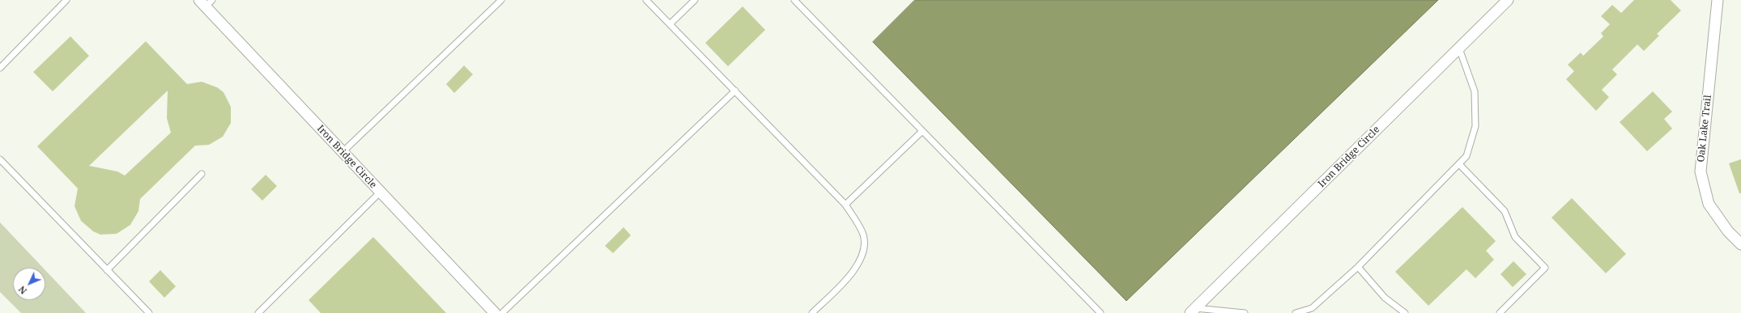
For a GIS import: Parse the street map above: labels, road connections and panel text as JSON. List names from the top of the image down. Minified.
{"streets":{"street":["Oak Lake Trail","Iron Bridge Circle"]},"north":"bottom left"}
